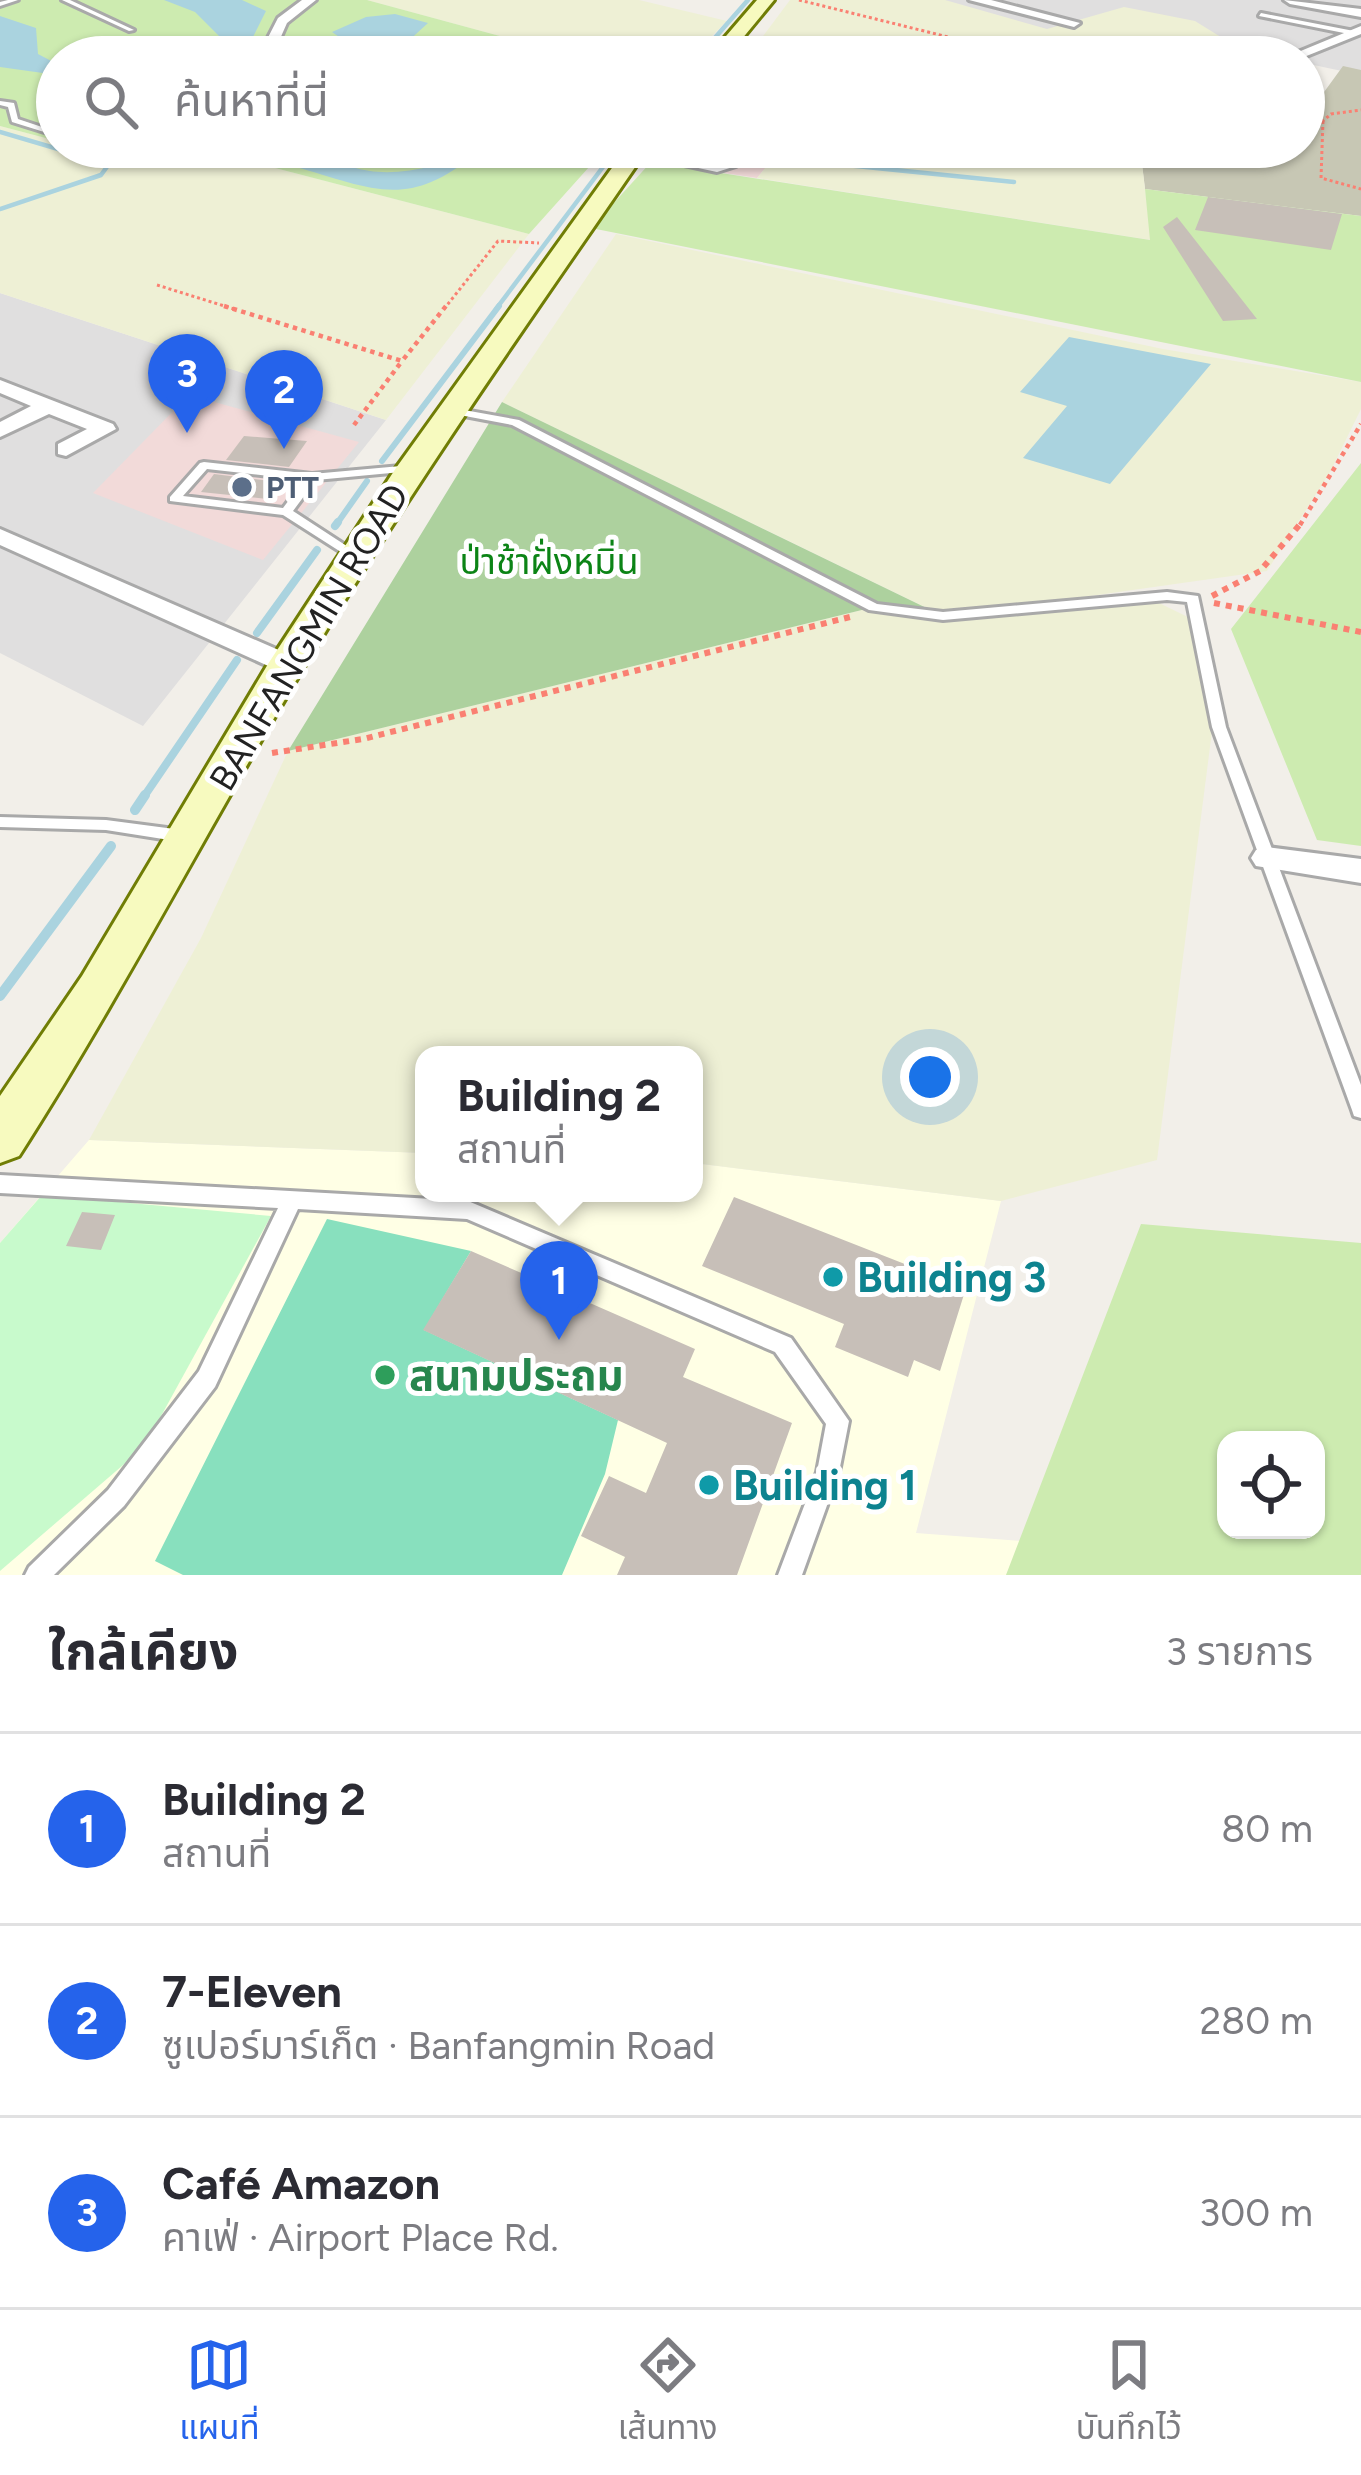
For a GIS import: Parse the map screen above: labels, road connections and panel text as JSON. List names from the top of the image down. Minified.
{"streets":{"street":["BANFANGMIN ROAD"]},"parks":["ป่าช้าฝั่งหมิ่น"],"places":["PTT","Building 3","สนามประถม","Building 1"],"page":{"search":"ค้นหาที่นี่","pins":["3","2","1"],"popup":["Building 2","สถานที่"],"heading":["ใกล้เคียง","3 รายการ"],"list":[{"mark":"1","name":"Building 2","note":"สถานที่","value":"80 m"},{"mark":"2","name":"7-Eleven","note":"ซูเปอร์มาร์เก็ต · Banfangmin Road","value":"280 m"},{"mark":"3","name":"Café Amazon","note":"คาเฟ่ · Airport Place Rd.","value":"300 m"}],"nav":["แผนที่","เส้นทาง","บันทึกไว้"]}}
